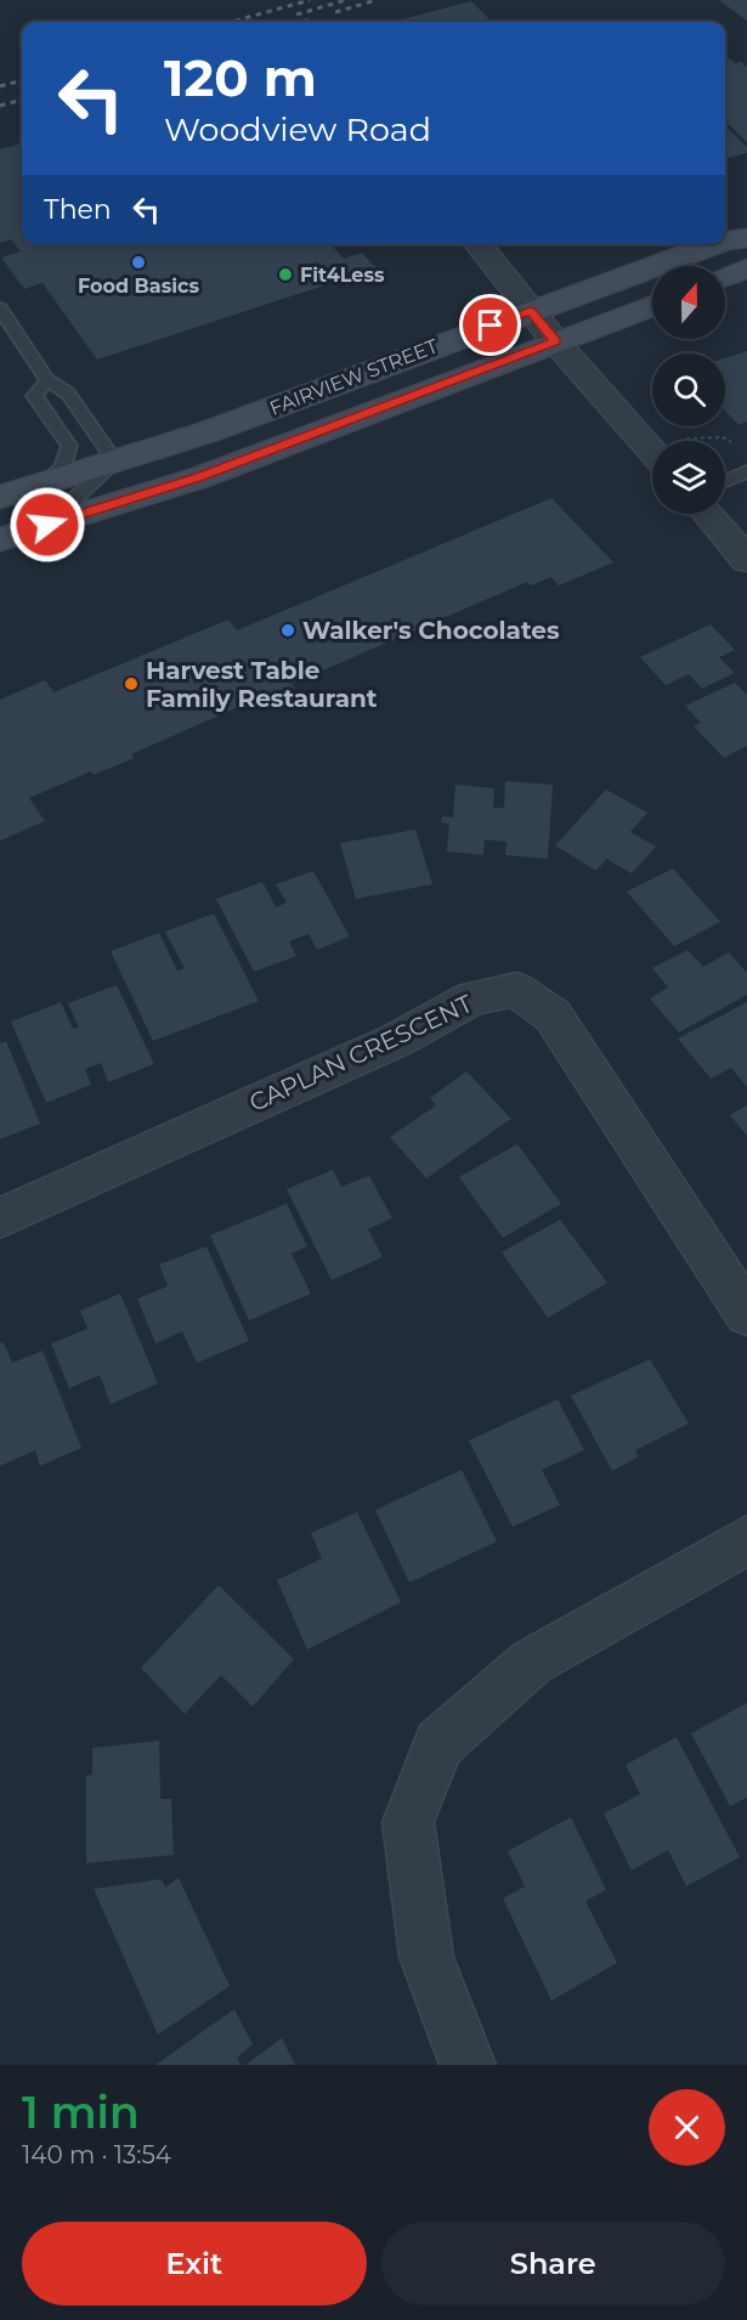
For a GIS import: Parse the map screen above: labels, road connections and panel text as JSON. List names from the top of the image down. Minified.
{"streets":{"main road":["FAIRVIEW STREET"],"street":["CAPLAN CRESCENT"]},"places":["Food Basics","Fit4Less","Walker's Chocolates","Harvest Table Family Restaurant"],"north":"top","page":{"turn":["120 m","Woodview Road"],"then":"Then","heading":["1 min","140 m · 13:54"],"buttons":["Exit","Share"]}}
